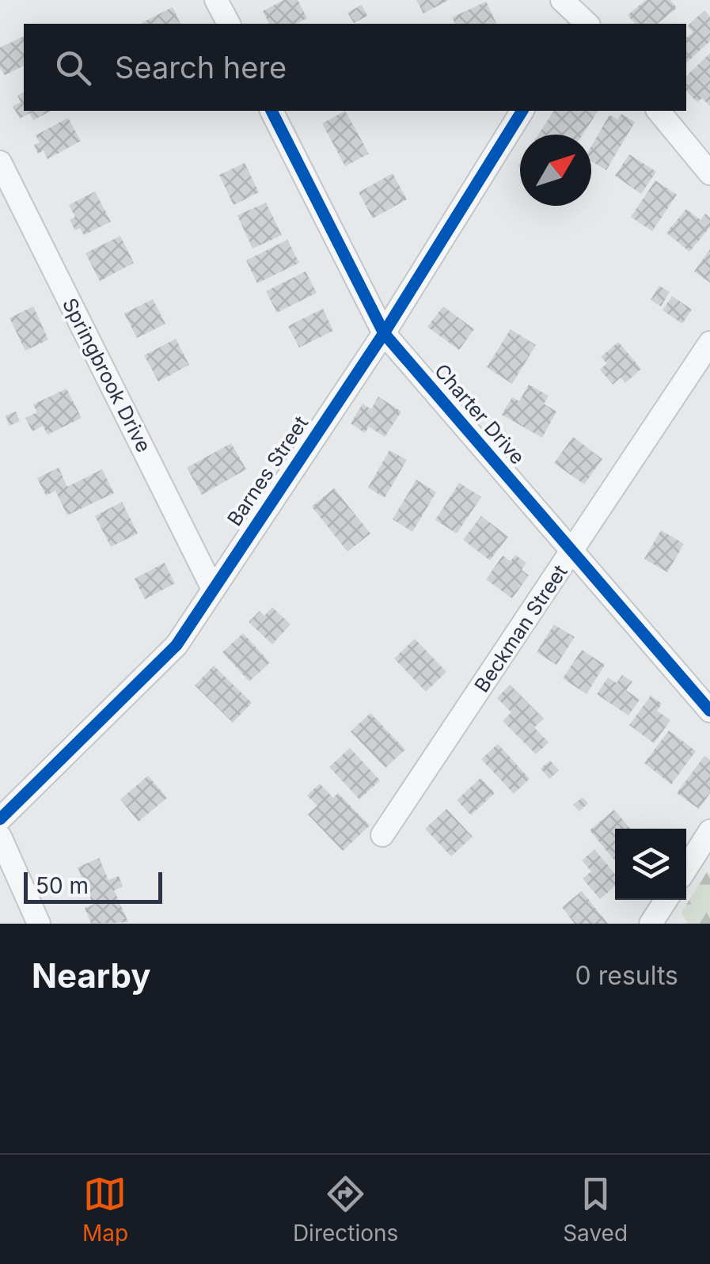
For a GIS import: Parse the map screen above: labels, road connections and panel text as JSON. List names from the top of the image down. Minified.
{"streets":{"street":["Springbrook Drive","Charter Drive","Barnes Street","Beckman Street"]},"crossings":[["Springbrook Drive","Barnes Street"],["Charter Drive","Barnes Street"],["Charter Drive","Beckman Street"]],"scale_bar":"50 m","north":"top right","page":{"search":"Search here","scale":"50 m","heading":["Nearby","0 results"],"nav":["Map","Directions","Saved"]}}
